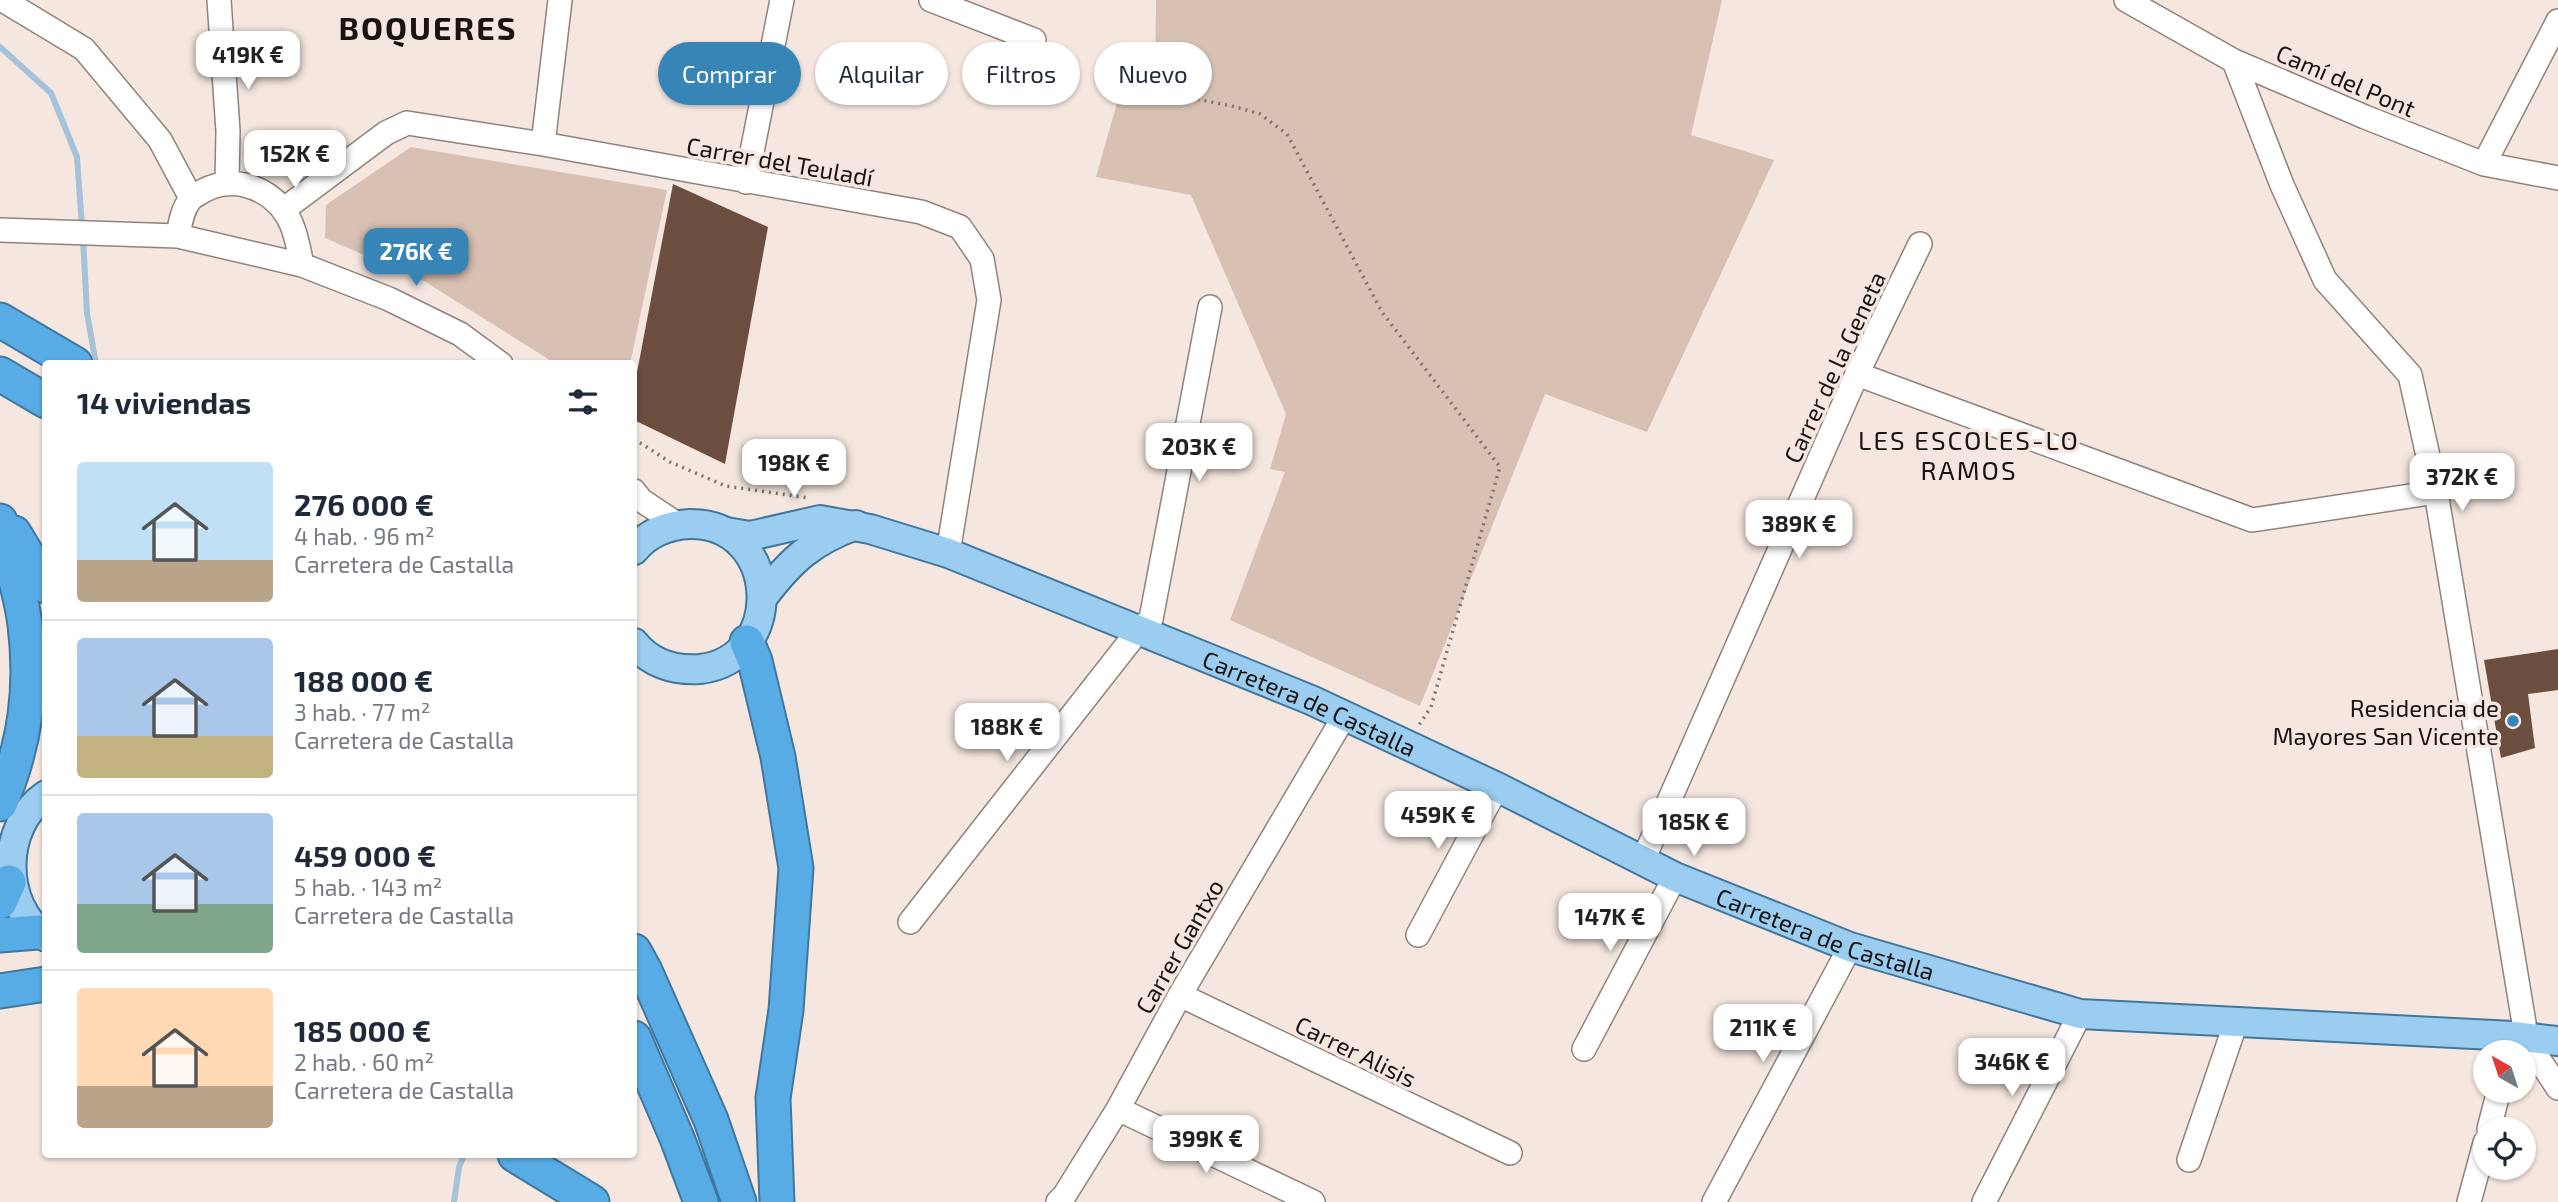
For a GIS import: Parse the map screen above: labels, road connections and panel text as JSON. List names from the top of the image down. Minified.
{"streets":{"main road":["Carretera de Castalla"],"street":["Camí del Pont","Carrer del Teuladí","Carrer de la Geneta","Carrer Gantxo","Carrer Alisis"]},"crossings":[["Carrer del Teuladí","Carretera de Castalla"],["Carrer de la Geneta","Carretera de Castalla"],["Carretera de Castalla","Carrer Gantxo"],["Carrer Gantxo","Carrer Alisis"]],"districts":["BOQUERES","LES ESCOLES-LO RAMOS"],"places":["Residencia de Mayores San Vicente"],"north":"top left","page":{"price":["419K €","152K €","276K €","203K €","198K €","372K €","389K €","188K €","459K €","185K €","147K €","211K €","346K €","399K €"],"chip":["Comprar","Alquilar","Filtros","Nuevo"],"heading":"14 viviendas","list":[{"name":"276 000 €","note":"4 hab. · 96 m² · Carretera de Castalla"},{"name":"188 000 €","note":"3 hab. · 77 m² · Carretera de Castalla"},{"name":"459 000 €","note":"5 hab. · 143 m² · Carretera de Castalla"},{"name":"185 000 €","note":"2 hab. · 60 m² · Carretera de Castalla"}]}}
